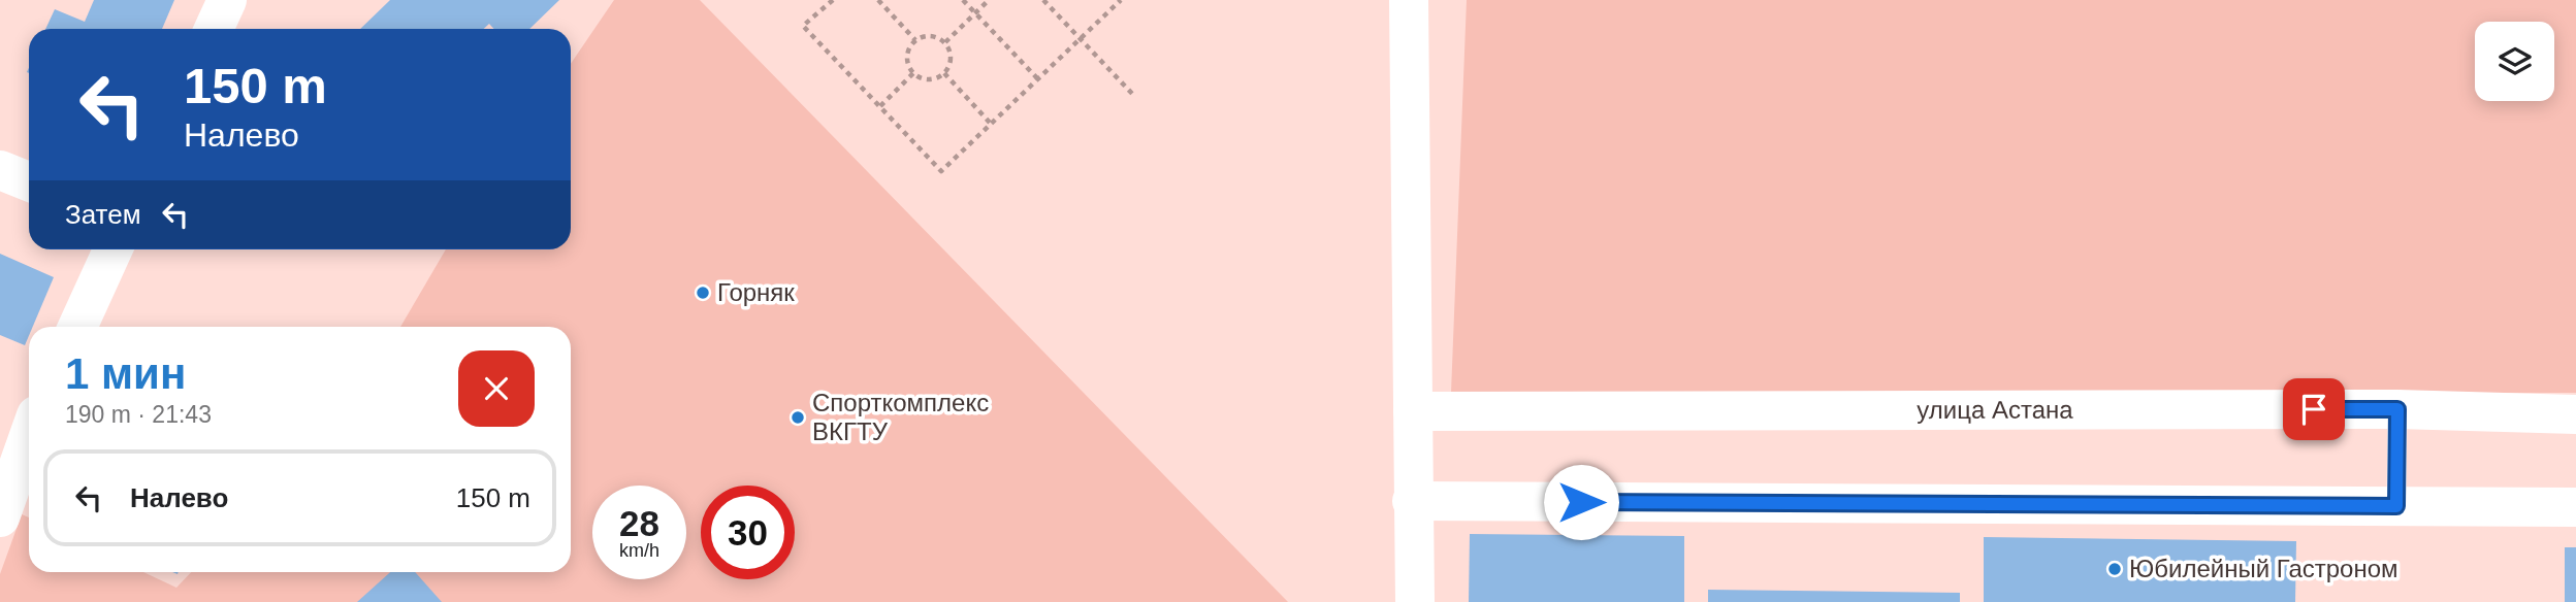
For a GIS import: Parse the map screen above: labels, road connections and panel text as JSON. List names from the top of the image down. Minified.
{"streets":{"street":["улица Астана"]},"places":["Горняк","Спорткомплекс ВКГТУ","Юбилейный Гастроном"],"page":{"turn":["150 m","Налево"],"then":"Затем","heading":["1 мин","190 m · 21:43"],"list":[{"name":"Налево","value":"150 m"}],"speed":"28 km/h","limit":"30"}}
